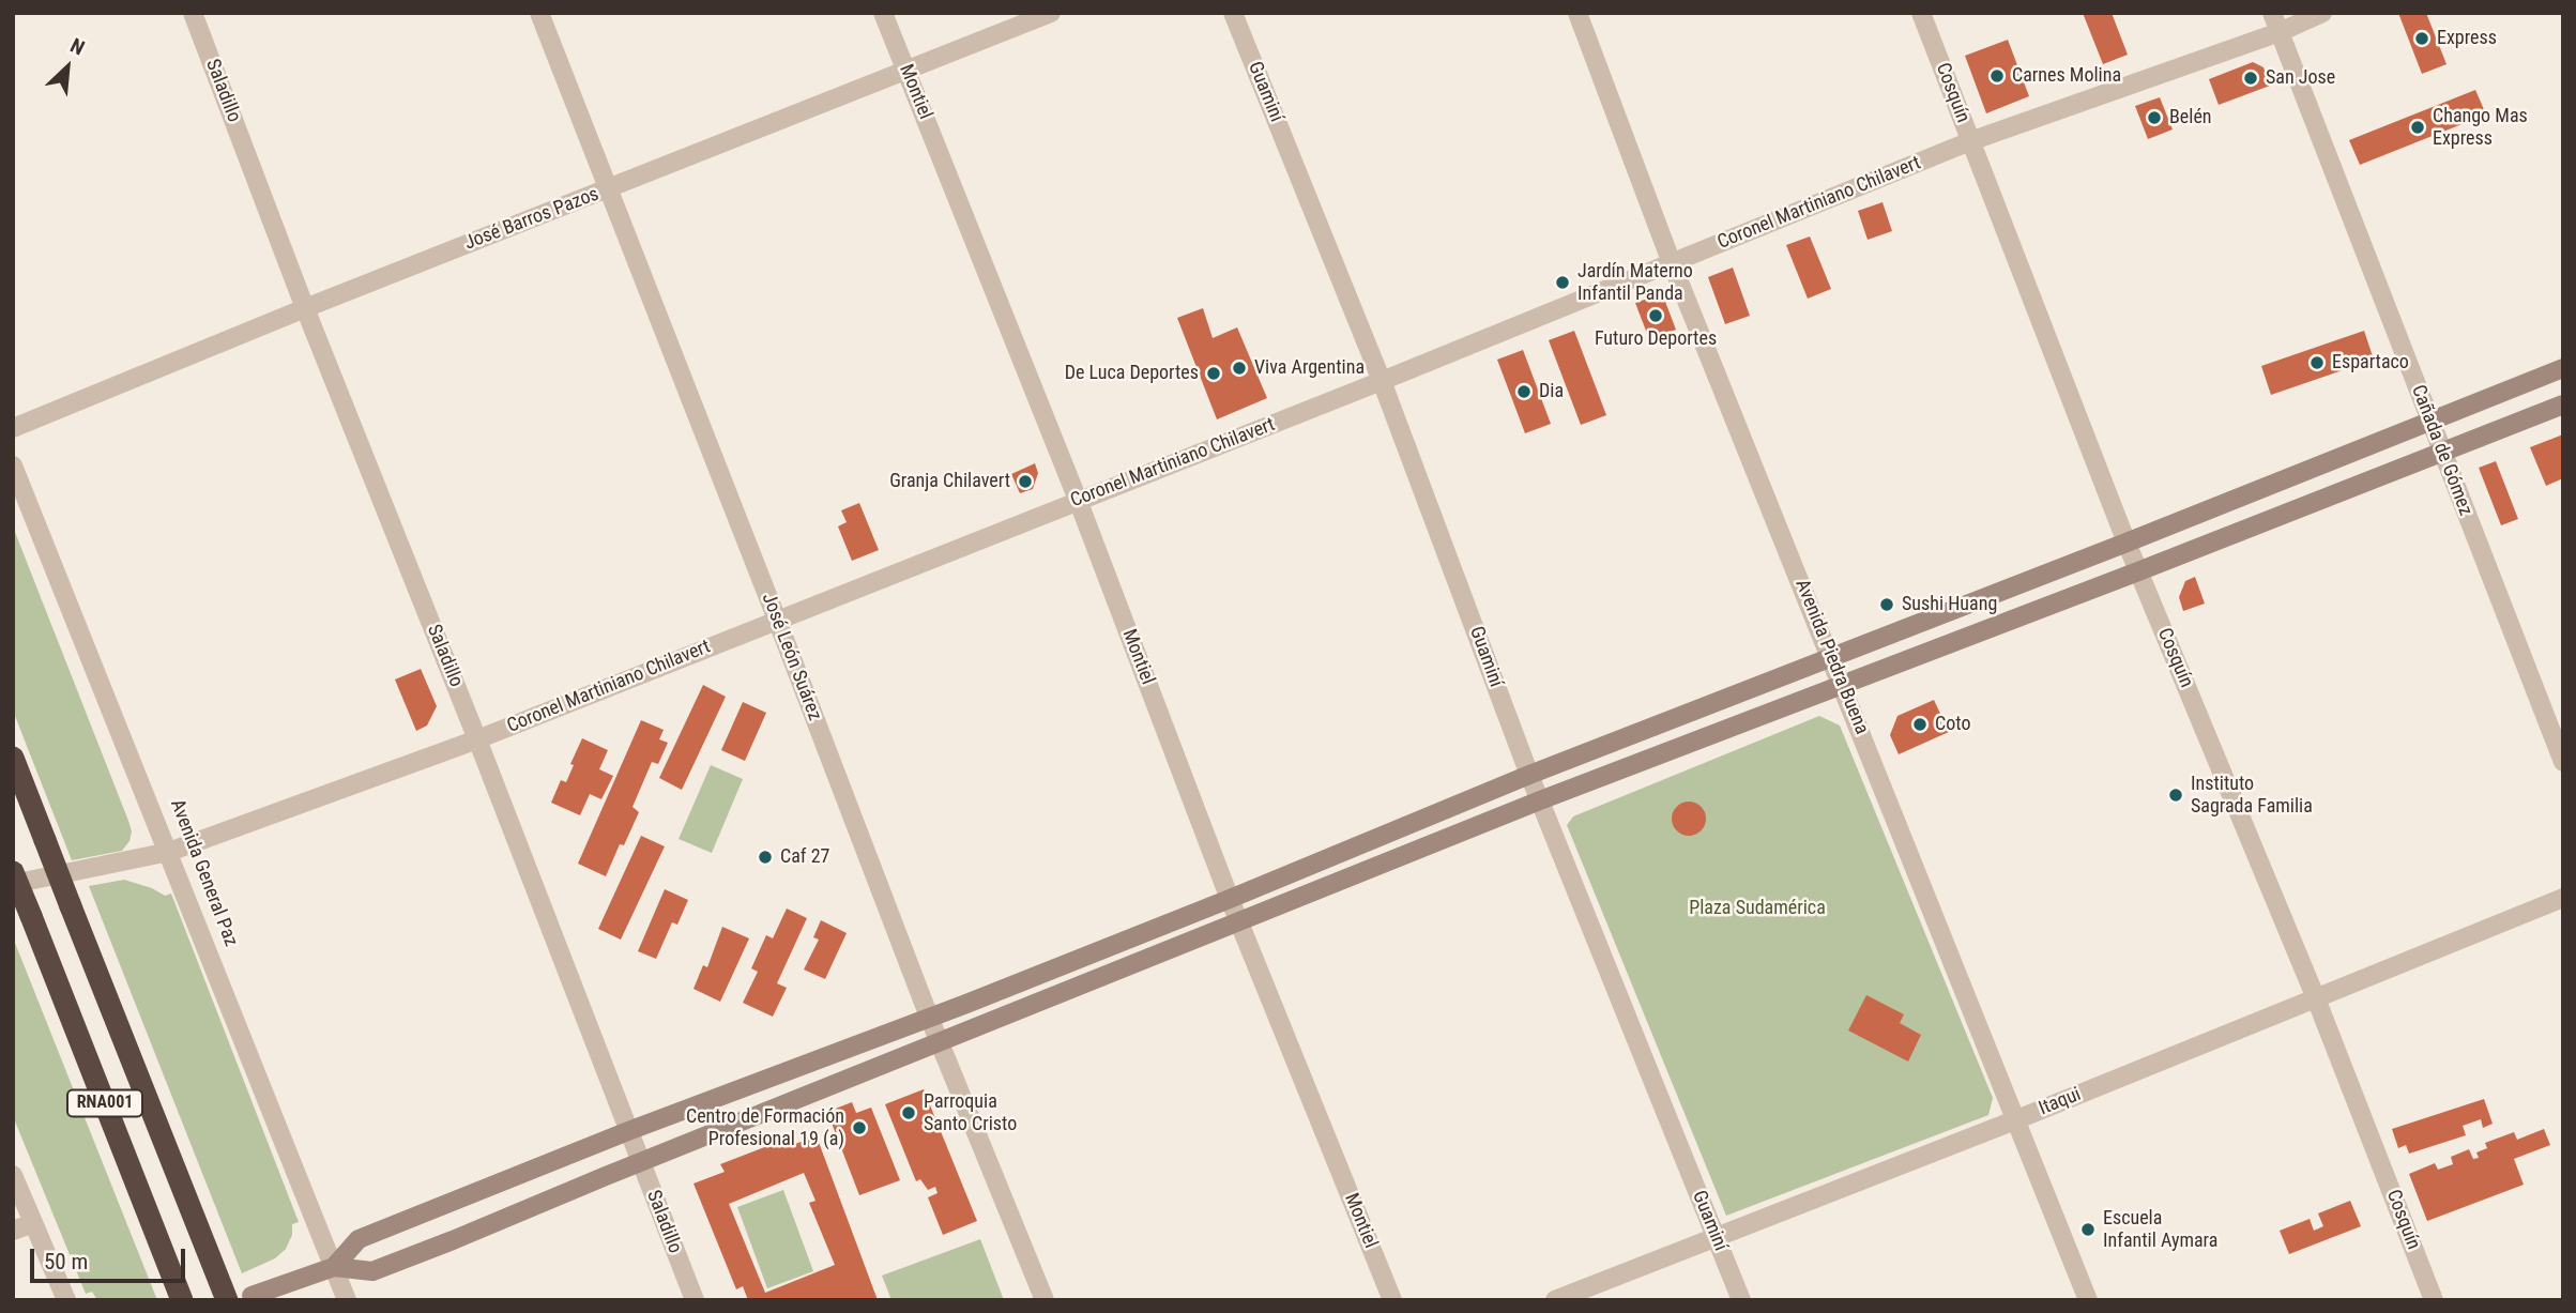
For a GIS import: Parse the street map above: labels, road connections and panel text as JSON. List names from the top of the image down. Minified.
{"streets":{"highway":["RNA001"],"street":["Saladillo","Montiel","Guaminí","Cosquín","Coronel Martiniano Chilavert","José Barros Pazos","Cañada de Gómez","José León Suárez","Avenida Piedra Buena","Avenida General Paz","Itaqui"]},"crossings":[["Saladillo","Coronel Martiniano Chilavert"],["Saladillo","José Barros Pazos"],["Montiel","Coronel Martiniano Chilavert"],["Montiel","José Barros Pazos"],["Guaminí","Coronel Martiniano Chilavert"],["Guaminí","Itaqui"],["Cosquín","Coronel Martiniano Chilavert"],["Cosquín","Itaqui"],["Coronel Martiniano Chilavert","Cañada de Gómez"],["Coronel Martiniano Chilavert","José León Suárez"],["Coronel Martiniano Chilavert","Avenida Piedra Buena"],["Coronel Martiniano Chilavert","Avenida General Paz"],["José Barros Pazos","José León Suárez"],["Avenida Piedra Buena","Itaqui"]],"parks":["Plaza Sudamérica"],"places":["Express","Carnes Molina","San Jose","Belén","Chango Mas Express","Jardín Materno Infantil Panda","Futuro Deportes","Espartaco","Viva Argentina","De Luca Deportes","Dia","Granja Chilavert","Sushi Huang","Coto","Instituto Sagrada Familia","Caf 27","Parroquia Santo Cristo","Centro de Formación Profesional 19 (a)","Escuela Infantil Aymara"],"scale_bar":"50 m","north":"top right"}
